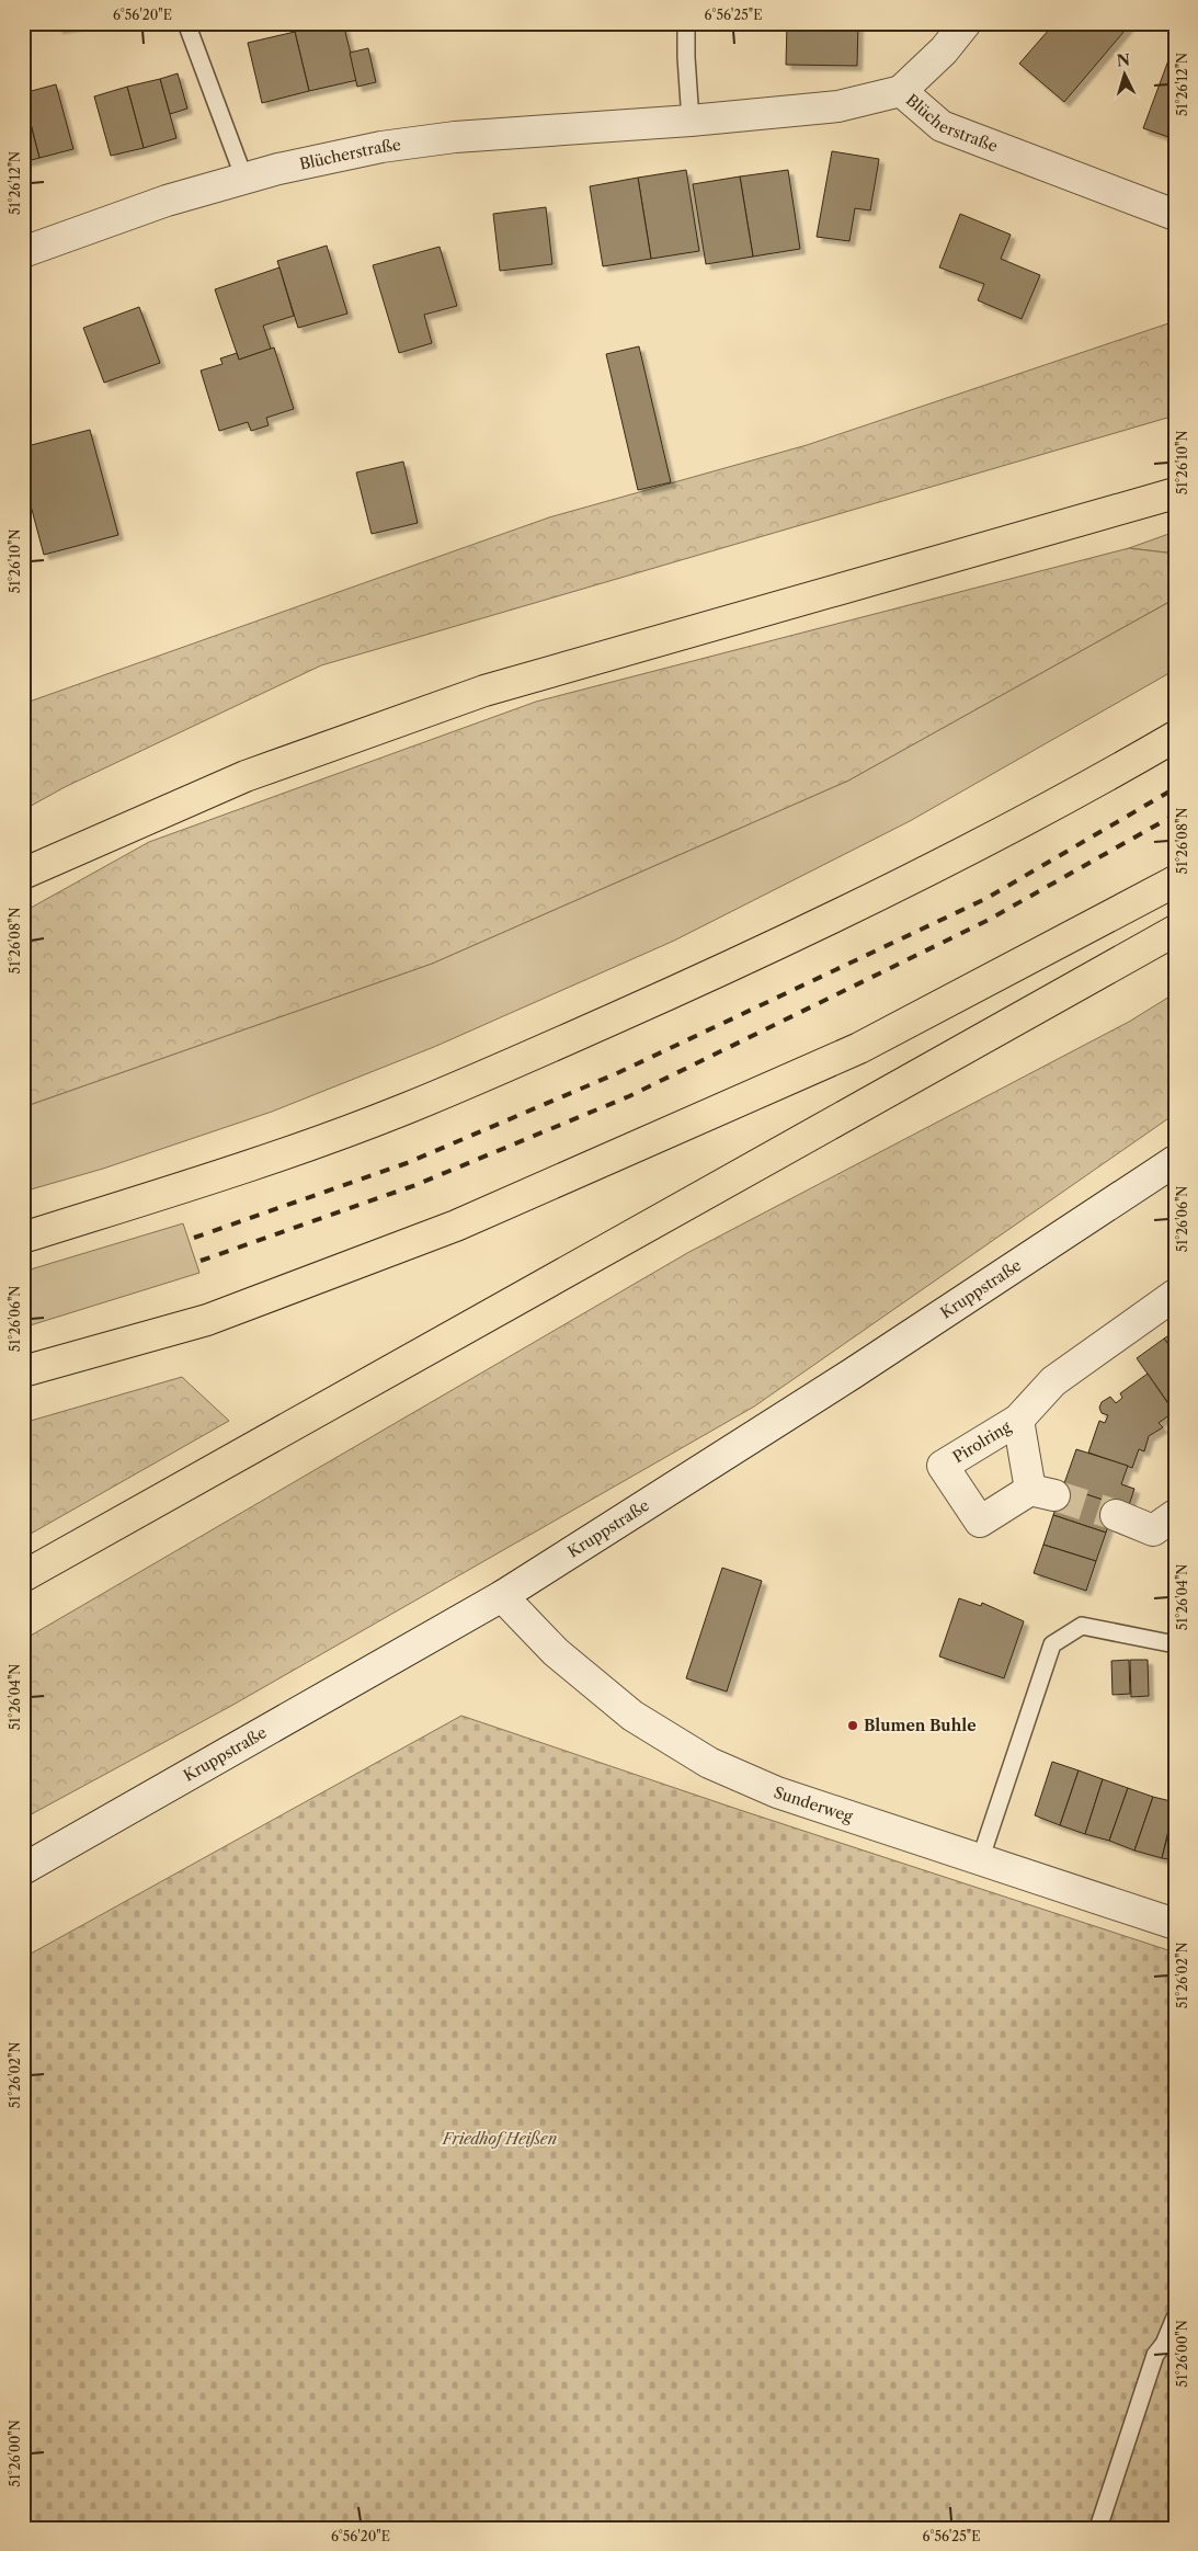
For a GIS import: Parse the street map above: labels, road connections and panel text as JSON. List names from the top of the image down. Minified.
{"streets":{"street":["Blücherstraße","Kruppstraße","Pirolring","Sunderweg"]},"crossings":[["Kruppstraße","Sunderweg"]],"parks":["Friedhof Heißen"],"places":["Blumen Buhle"],"north":"top","coordinates":["6°56'20\"E","6°56'25\"E","51°26'12\"N","51°26'10\"N","51°26'08\"N","51°26'06\"N","51°26'04\"N","51°26'02\"N","51°26'00\"N"]}
